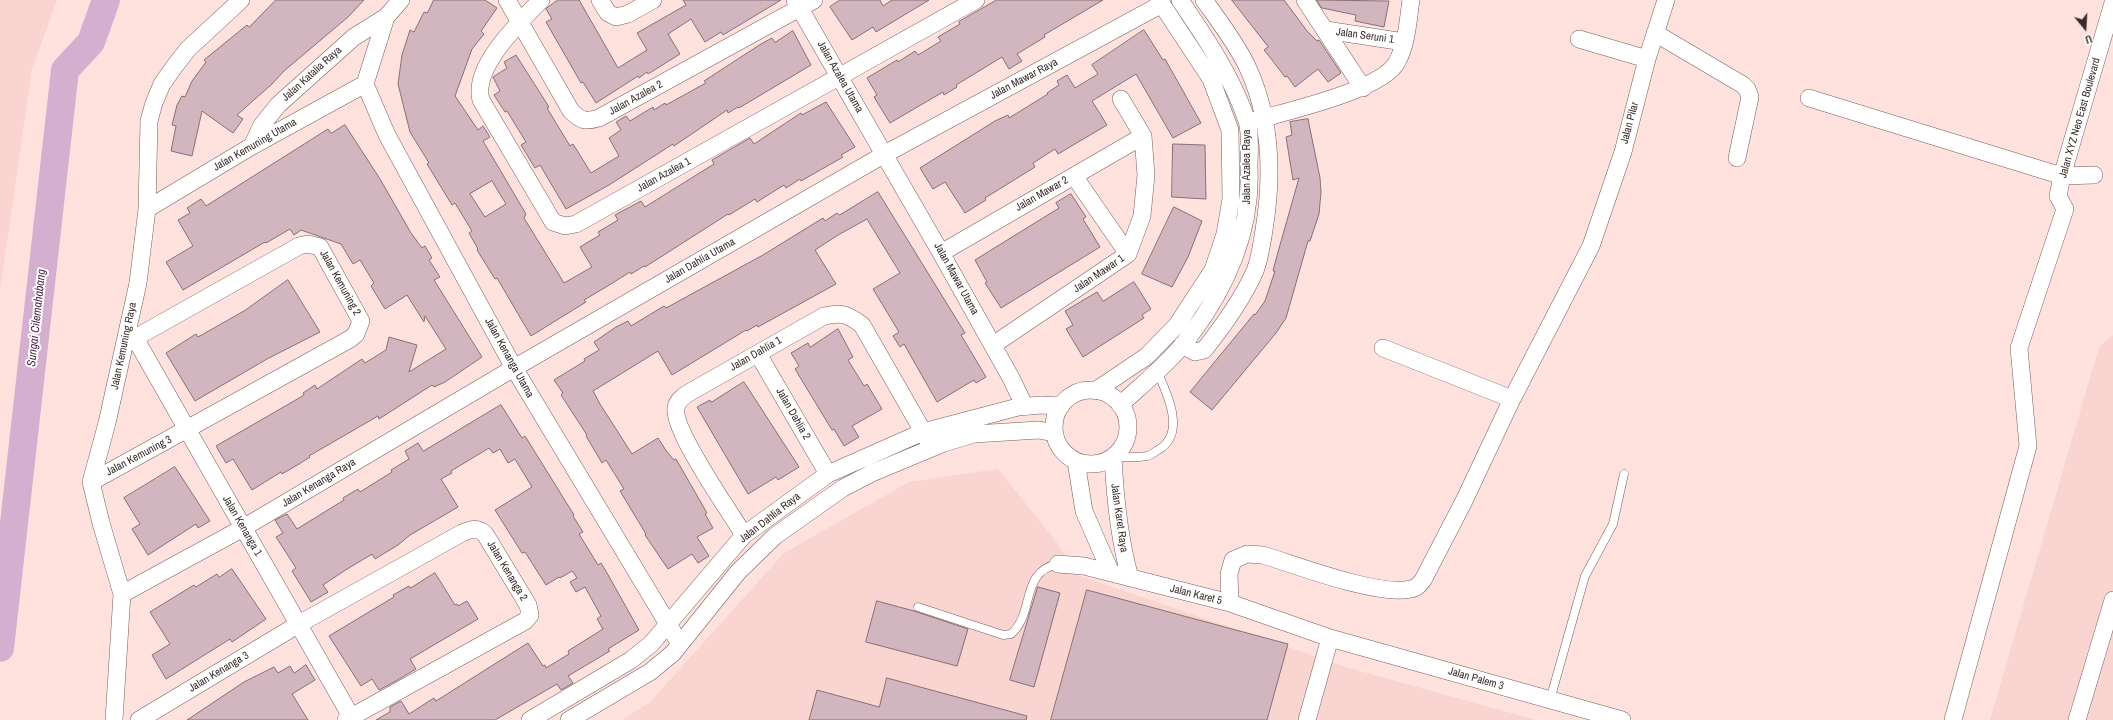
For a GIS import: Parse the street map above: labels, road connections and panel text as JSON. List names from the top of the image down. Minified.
{"streets":{"street":["Jalan Seruni 1","Jalan Katalia Raya","Jalan Azalea Utama","Jalan Mawar Raya","Jalan Azalea 2","Jalan XYZ Neo East Boulevard","Jalan Pilar","Jalan Kemuning Utama","Jalan Azalea Raya","Jalan Azalea 1","Jalan Mawar 2","Jalan Dahlia Utama","Jalan Mawar 1","Jalan Mawar Utama","Jalan Kemuning 2","Jalan Kemuning Raya","Jalan Dahlia 1","Jalan Kenanga Utama","Jalan Dahlia 2","Jalan Kemuning 3","Jalan Kenanga Raya","Jalan Dahlia Raya","Jalan Karet Raya","Jalan Kenanga 1","Jalan Kenanga 2","Jalan Karet 5","Jalan Kenanga 3","Jalan Palem 3"]},"crossings":[["Jalan Katalia Raya","Jalan Kemuning Utama"],["Jalan Katalia Raya","Jalan Kenanga Utama"],["Jalan Azalea Utama","Jalan Mawar Raya"],["Jalan Azalea Utama","Jalan Azalea 2"],["Jalan Azalea Utama","Jalan Azalea 1"],["Jalan Azalea Utama","Jalan Dahlia Utama"],["Jalan Azalea Utama","Jalan Mawar Utama"],["Jalan Mawar Raya","Jalan Azalea Raya"],["Jalan Mawar Raya","Jalan Dahlia Utama"],["Jalan Mawar Raya","Jalan Mawar Utama"],["Jalan Azalea 2","Jalan Azalea 1"],["Jalan Pilar","Jalan Karet 5"],["Jalan Kemuning Utama","Jalan Kemuning Raya"],["Jalan Kemuning Utama","Jalan Kenanga Utama"],["Jalan Azalea Raya","Jalan Dahlia Raya"],["Jalan Azalea Raya","Jalan Karet Raya"],["Jalan Mawar 2","Jalan Mawar 1"],["Jalan Mawar 2","Jalan Mawar Utama"],["Jalan Dahlia Utama","Jalan Mawar Utama"],["Jalan Dahlia Utama","Jalan Kenanga Utama"],["Jalan Dahlia Utama","Jalan Kenanga Raya"],["Jalan Mawar 1","Jalan Mawar Utama"],["Jalan Mawar Utama","Jalan Dahlia Raya"],["Jalan Kemuning 2","Jalan Kemuning Raya"],["Jalan Kemuning 2","Jalan Kemuning 3"],["Jalan Kemuning 2","Jalan Kenanga 1"],["Jalan Kemuning Raya","Jalan Kemuning 3"],["Jalan Kemuning Raya","Jalan Kenanga Raya"],["Jalan Kemuning Raya","Jalan Kenanga 1"],["Jalan Dahlia 1","Jalan Dahlia 2"],["Jalan Dahlia 1","Jalan Dahlia Raya"],["Jalan Kenanga Utama","Jalan Kenanga Raya"],["Jalan Kenanga Utama","Jalan Dahlia Raya"],["Jalan Dahlia 2","Jalan Dahlia Raya"],["Jalan Kemuning 3","Jalan Kenanga 1"],["Jalan Kenanga Raya","Jalan Kenanga 1"],["Jalan Dahlia Raya","Jalan Karet Raya"],["Jalan Karet Raya","Jalan Karet 5"],["Jalan Kenanga 1","Jalan Kenanga 2"],["Jalan Kenanga 1","Jalan Kenanga 3"],["Jalan Kenanga 2","Jalan Kenanga 3"],["Jalan Karet 5","Jalan Palem 3"]],"water":["Sungai Cilemahabang"],"north":"bottom"}
